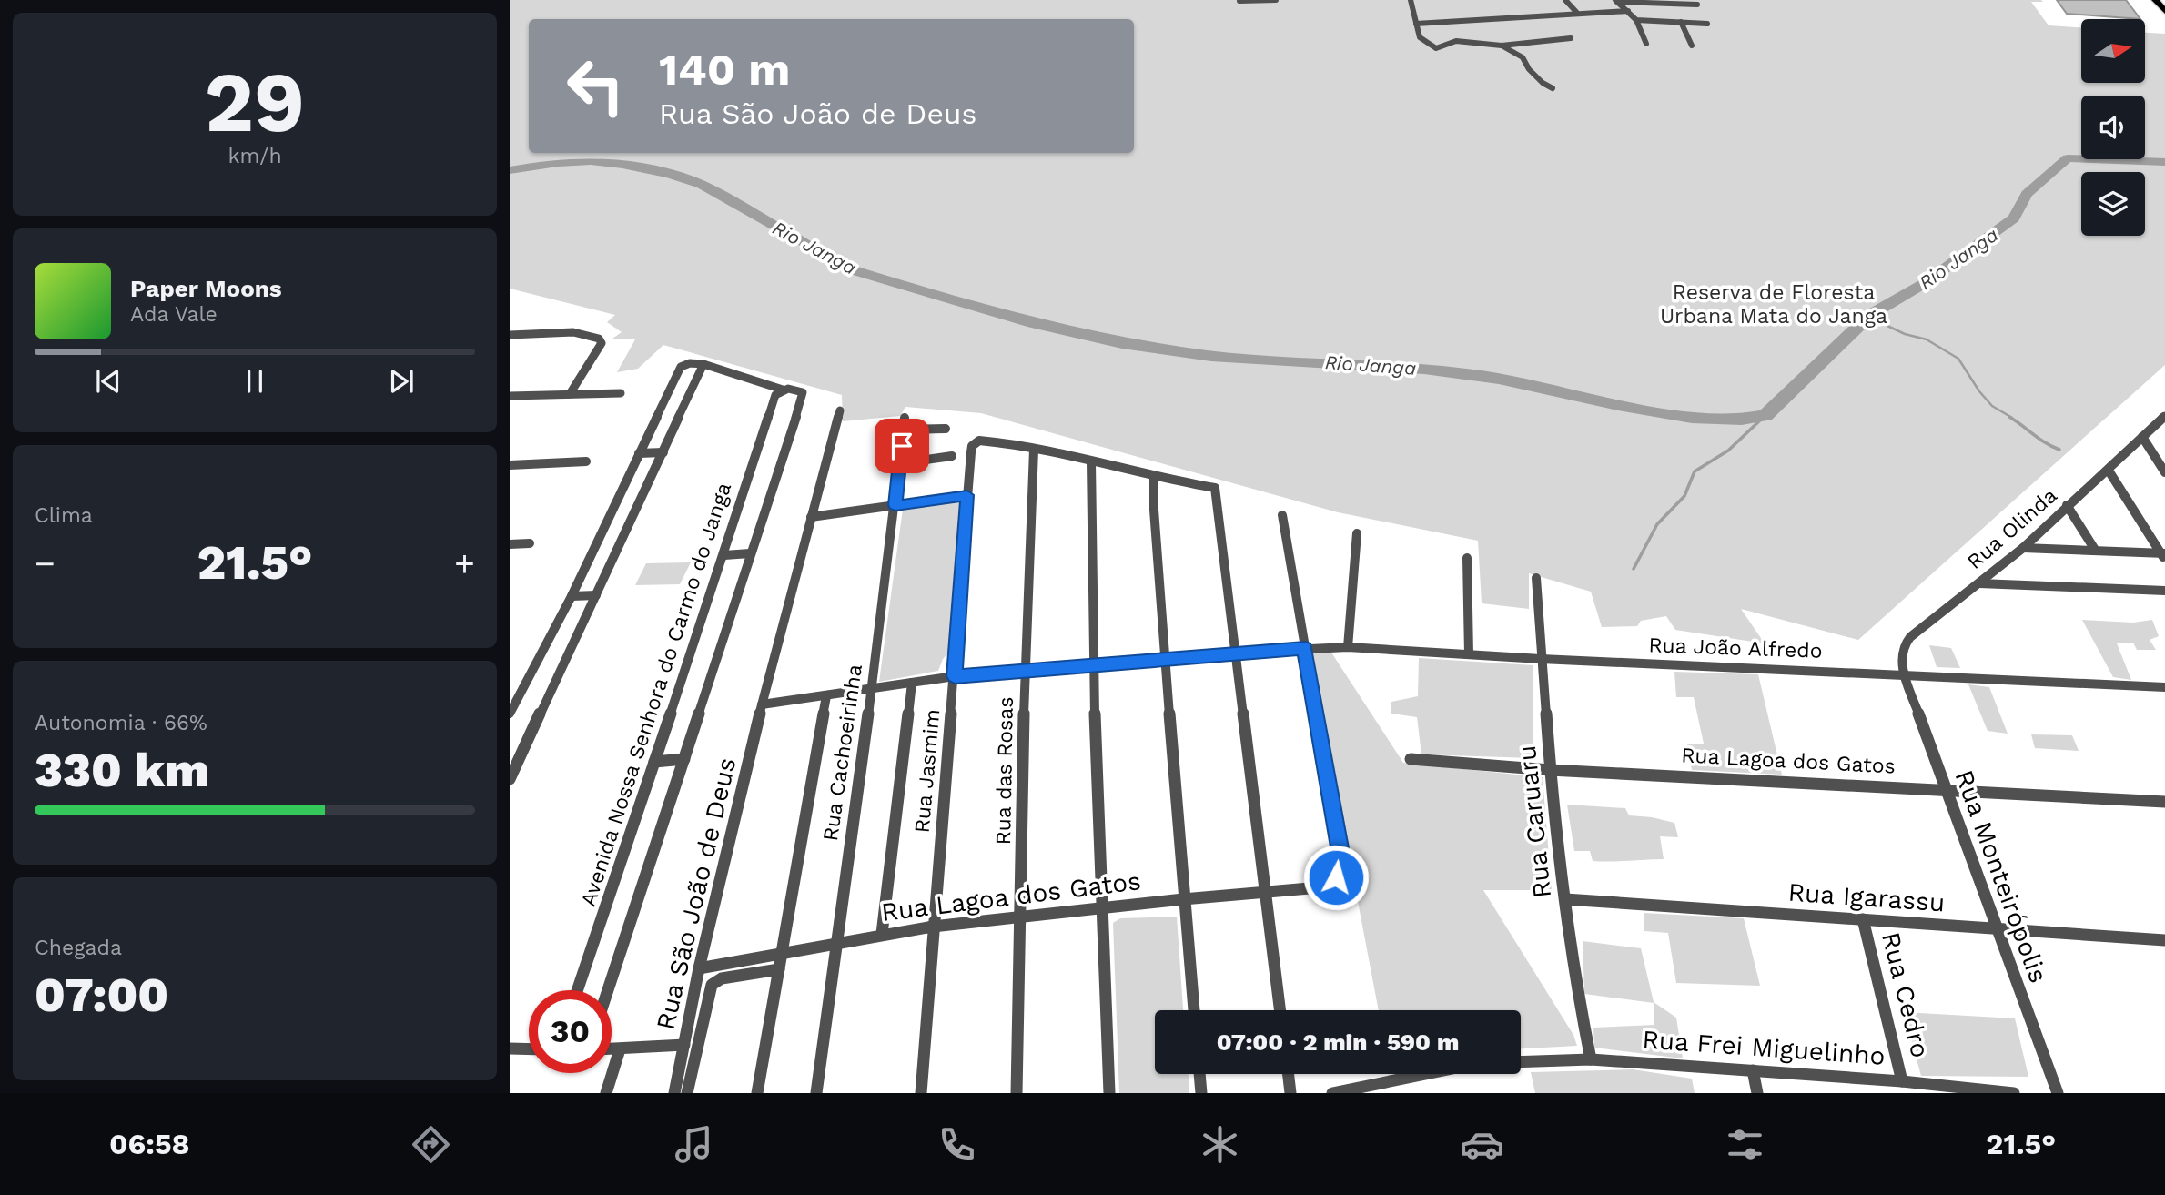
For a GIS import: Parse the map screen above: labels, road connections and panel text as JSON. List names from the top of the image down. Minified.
{"streets":{"street":["Rua Olinda","Rua João Alfredo","Avenida Nossa Senhora do Carmo do Janga","Rua Cachoeirinha","Rua Lagoa dos Gatos","Rua Jasmim","Rua das Rosas","Rua Caruaru","Rua Monteirópolis","Rua São João de Deus","Rua Igarassu","Rua Cedro","Rua Frei Miguelinho"]},"crossings":[["Rua Olinda","Rua João Alfredo"],["Rua Olinda","Rua Monteirópolis"],["Rua João Alfredo","Rua Lagoa dos Gatos"],["Rua João Alfredo","Rua Caruaru"],["Rua João Alfredo","Rua Monteirópolis"],["Rua Cachoeirinha","Rua Lagoa dos Gatos"],["Rua Lagoa dos Gatos","Rua Jasmim"],["Rua Lagoa dos Gatos","Rua das Rosas"],["Rua Lagoa dos Gatos","Rua Caruaru"],["Rua Lagoa dos Gatos","Rua Monteirópolis"],["Rua Lagoa dos Gatos","Rua São João de Deus"],["Rua Jasmim","Rua das Rosas"],["Rua Caruaru","Rua Igarassu"],["Rua Caruaru","Rua Frei Miguelinho"],["Rua Monteirópolis","Rua Igarassu"],["Rua Igarassu","Rua Cedro"],["Rua Cedro","Rua Frei Miguelinho"]],"water":["Rio Janga"],"parks":["Reserva de Floresta Urbana Mata do Janga"],"north":"right","page":{"tile":[["29","km/h"],"Clima",["Autonomia · 66%","330 km"],["Chegada","07:00"]],"turn":["140 m","Rua São João de Deus"],"song":["Paper Moons","Ada Vale"],"heat":["−","21.5°","+"],"limit":"30","trip":"07:00 · 2 min · 590 m","tabs":["06:58","21.5°"]}}
